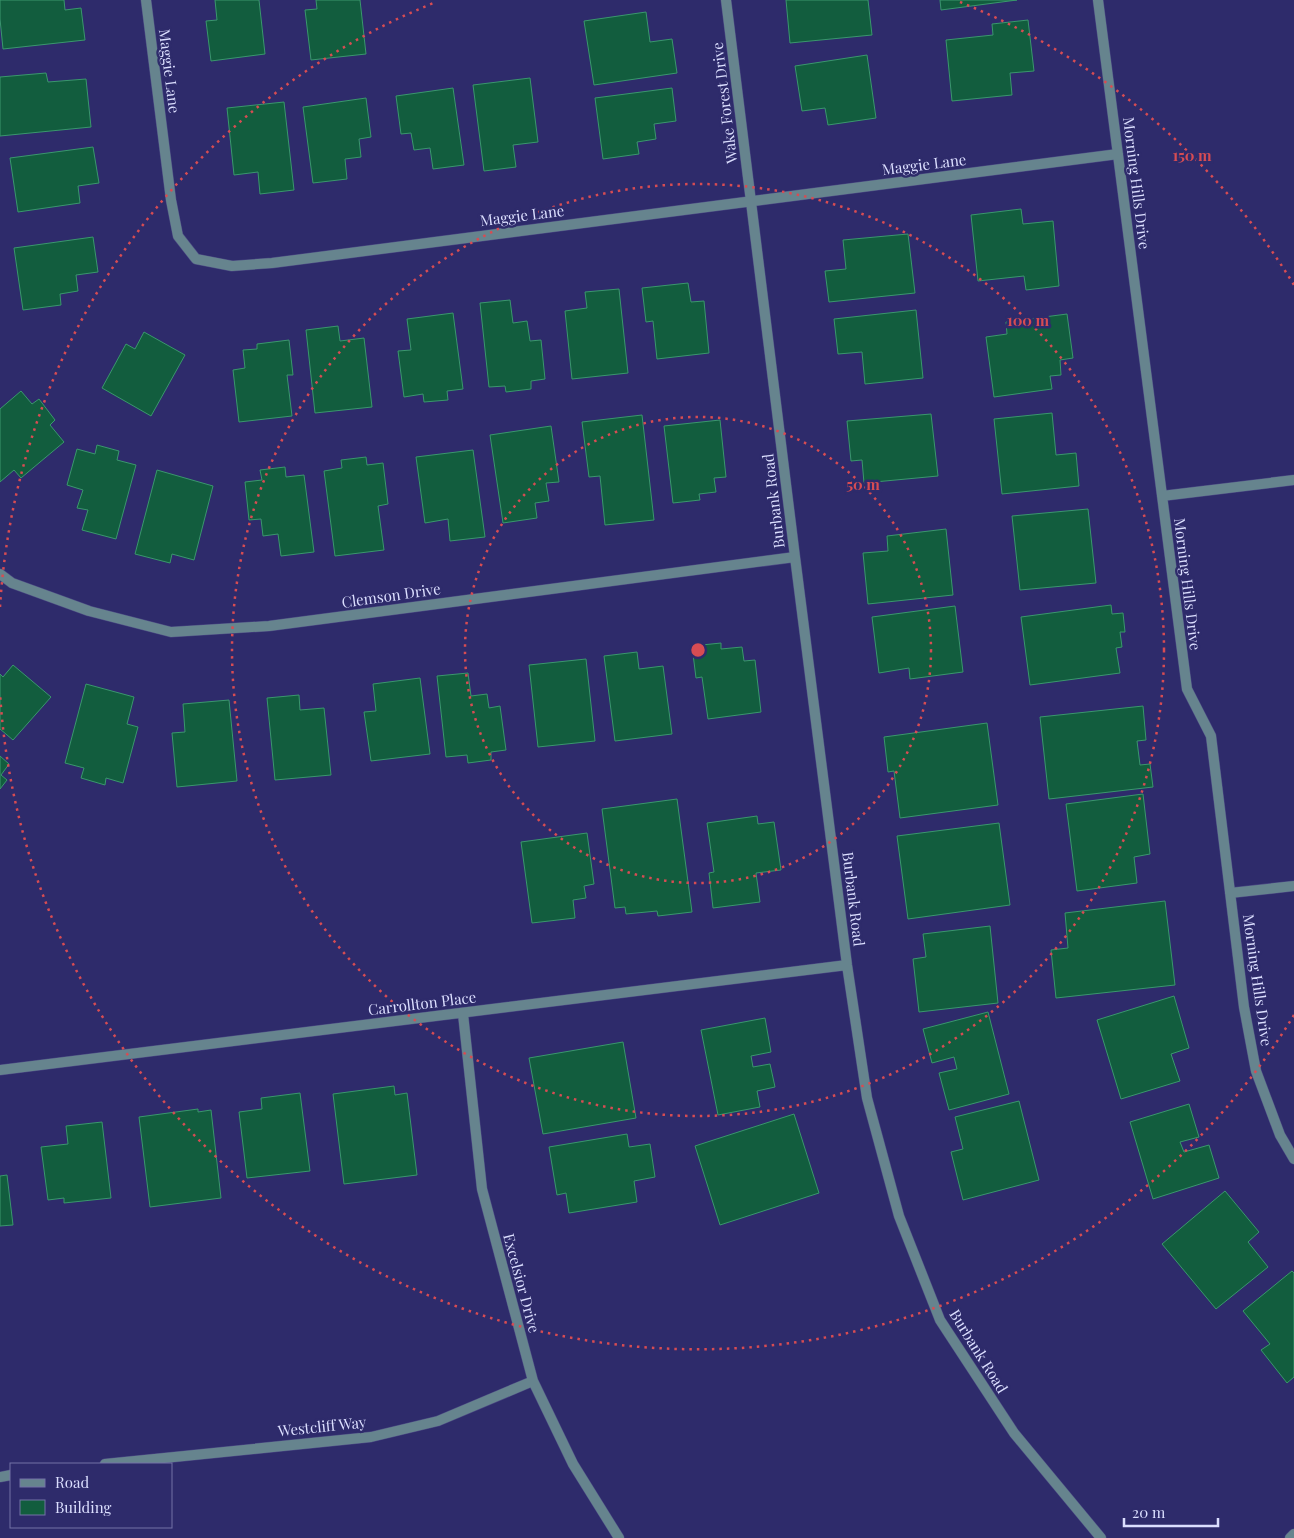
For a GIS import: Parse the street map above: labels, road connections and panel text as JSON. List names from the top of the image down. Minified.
{"streets":{"street":["Maggie Lane","Wake Forest Drive","Morning Hills Drive","Burbank Road","Clemson Drive","Carrollton Place","Excelsior Drive","Westcliff Way"]},"crossings":[["Maggie Lane","Wake Forest Drive"],["Maggie Lane","Morning Hills Drive"],["Maggie Lane","Burbank Road"],["Wake Forest Drive","Burbank Road"],["Burbank Road","Clemson Drive"],["Burbank Road","Carrollton Place"],["Carrollton Place","Excelsior Drive"],["Excelsior Drive","Westcliff Way"]],"legend":["Road","Building"],"scale_bar":"20 m","rings":["150 m","100 m","50 m"]}
